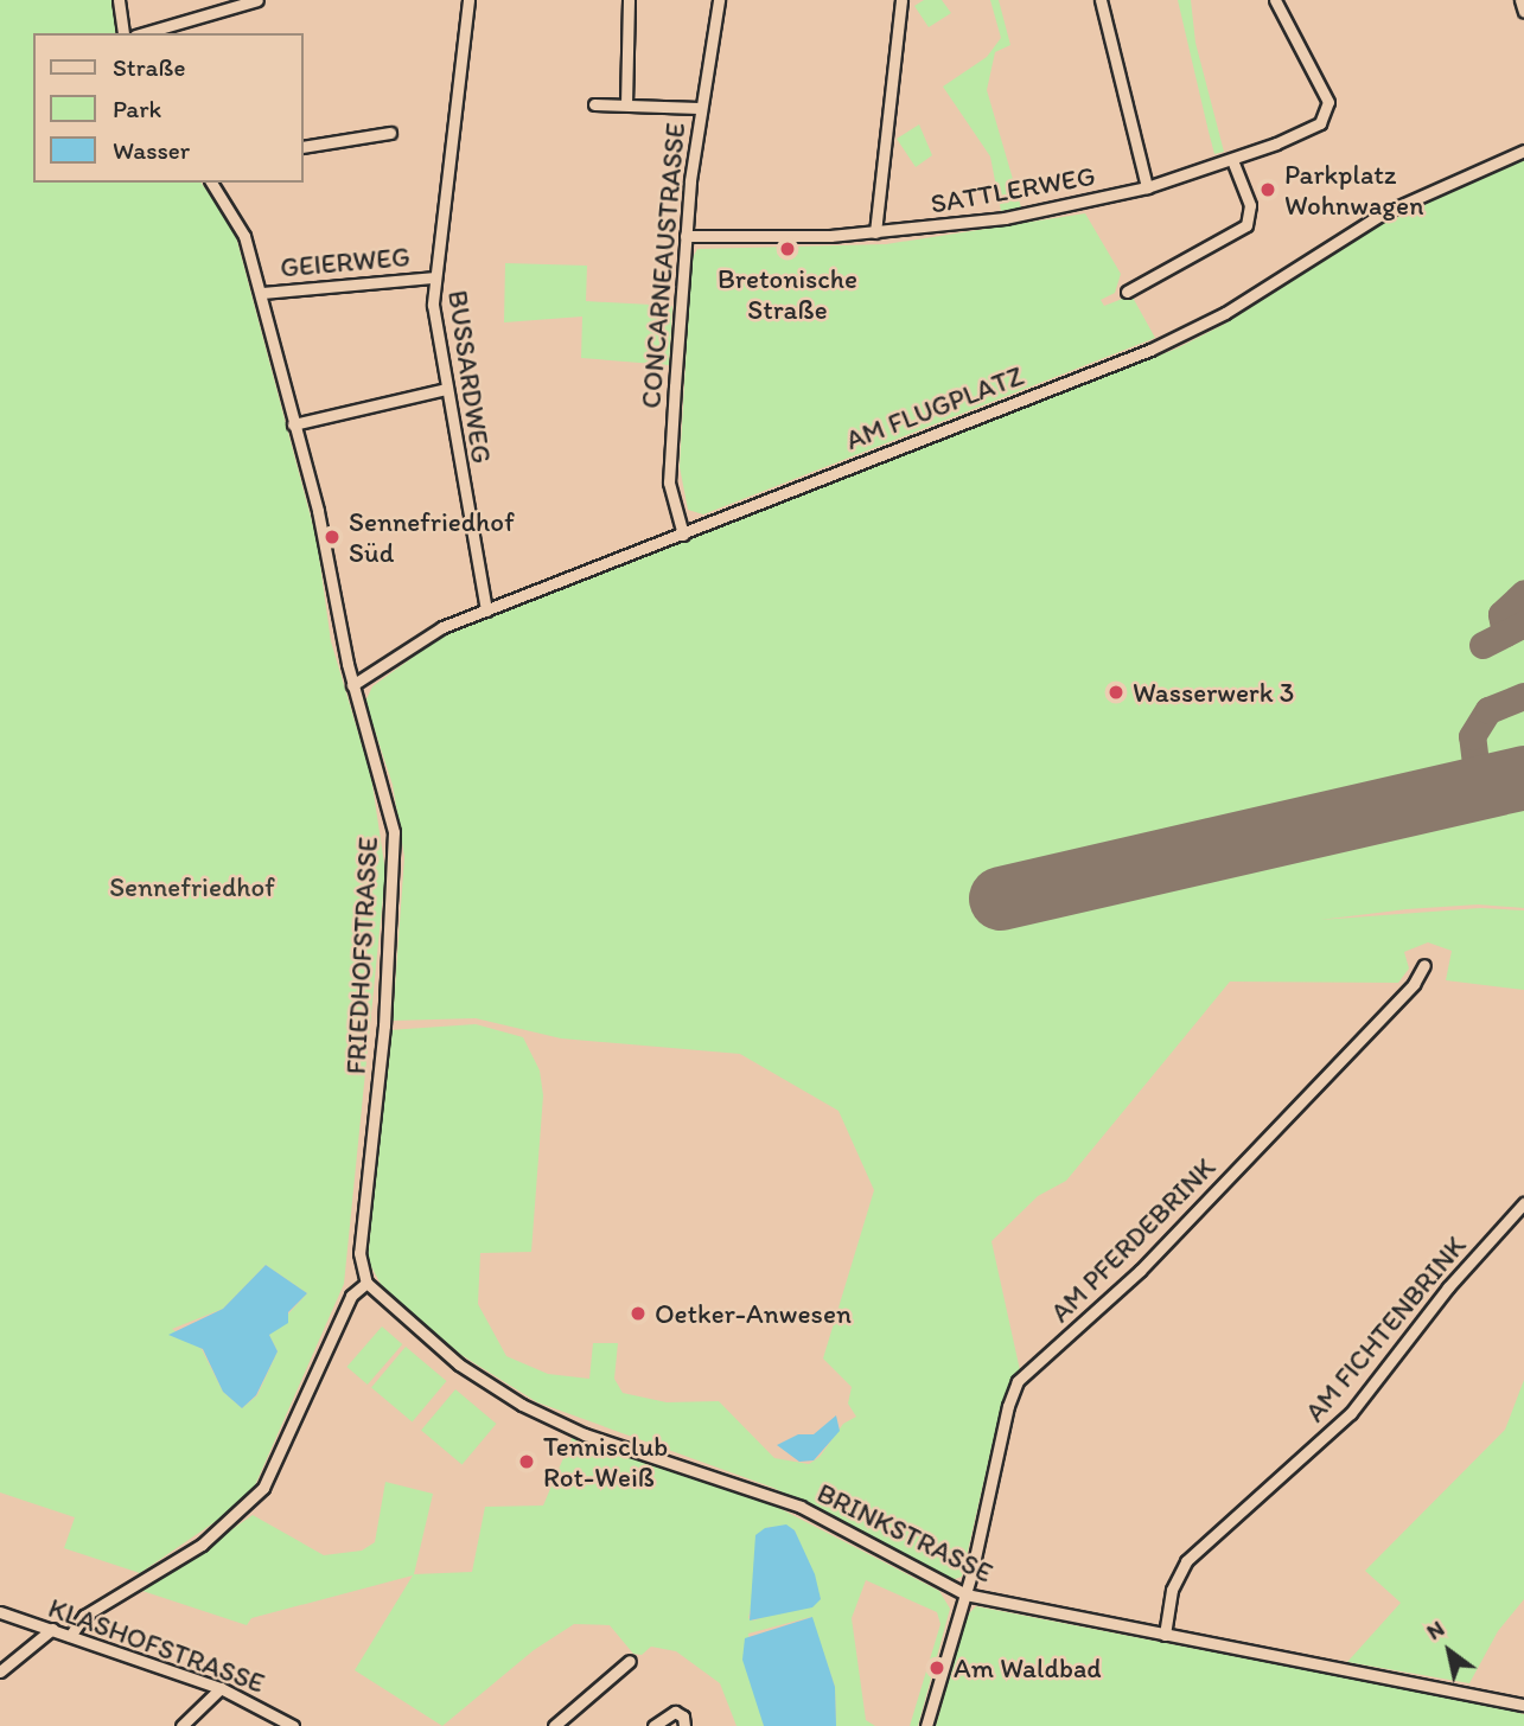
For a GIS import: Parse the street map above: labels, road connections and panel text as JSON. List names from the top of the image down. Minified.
{"streets":{"street":["SATTLERWEG","GEIERWEG","CONCARNEAUSTRASSE","BUSSARDWEG","AM FLUGPLATZ","FRIEDHOFSTRASSE","AM PFERDEBRINK","AM FICHTENBRINK","BRINKSTRASSE","KLASHOFSTRASSE"]},"crossings":[["SATTLERWEG","CONCARNEAUSTRASSE"],["GEIERWEG","BUSSARDWEG"],["GEIERWEG","FRIEDHOFSTRASSE"],["CONCARNEAUSTRASSE","AM FLUGPLATZ"],["BUSSARDWEG","AM FLUGPLATZ"],["AM FLUGPLATZ","FRIEDHOFSTRASSE"],["FRIEDHOFSTRASSE","BRINKSTRASSE"],["AM PFERDEBRINK","BRINKSTRASSE"],["AM FICHTENBRINK","BRINKSTRASSE"]],"parks":["Sennefriedhof"],"places":["Parkplatz Wohnwagen","Bretonische Straße","Sennefriedhof Süd","Wasserwerk 3","Oetker-Anwesen","Tennisclub Rot-Weiß","Am Waldbad"],"legend":["Straße","Park","Wasser"],"north":"top left"}
